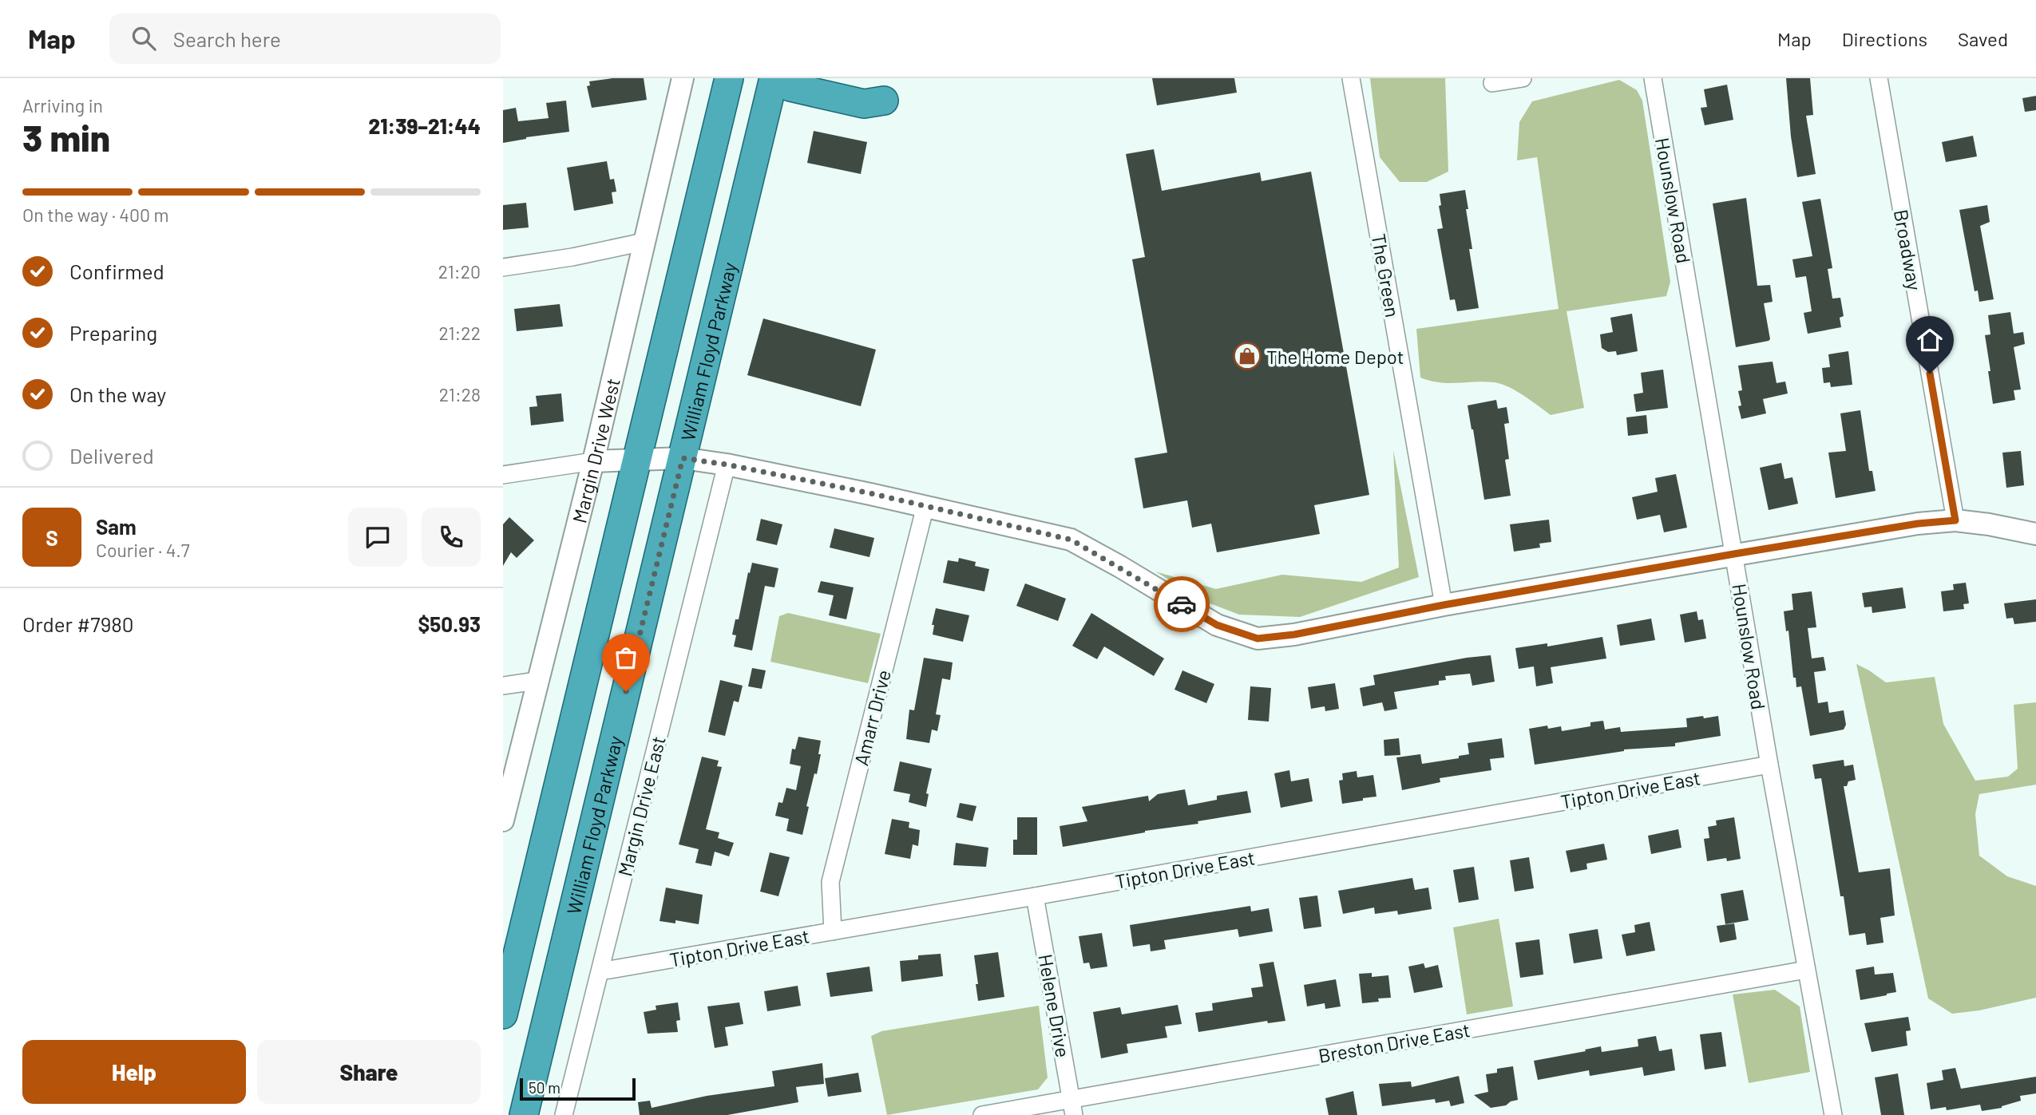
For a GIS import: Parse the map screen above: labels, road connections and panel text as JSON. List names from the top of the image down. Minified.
{"streets":{"highway":["William Floyd Parkway"],"street":["Hounslow Road","Broadway","The Green","Margin Drive West","Amarr Drive","Tipton Drive East","Margin Drive East","Helene Drive","Breston Drive East"]},"crossings":[["Hounslow Road","Tipton Drive East"],["Hounslow Road","Breston Drive East"],["Amarr Drive","Tipton Drive East"],["Tipton Drive East","Margin Drive East"],["Tipton Drive East","Helene Drive"],["Helene Drive","Breston Drive East"]],"places":{"shop":["The Home Depot"]},"scale_bar":"50 m","page":{"header":"Map","search":"Search here","nav":["Map","Directions","Saved"],"heading":["3 min","Arriving in","21:39–21:44"],"panel":["Sam","Courier · 4.7","Order #7980","$50.93"],"bar":"On the way · 400 m","list":[["Confirmed","21:20"],["Preparing","21:22"],["On the way","21:28"],"Delivered"],"round":"S","buttons":["Help","Share"],"scale":"50 m"}}
